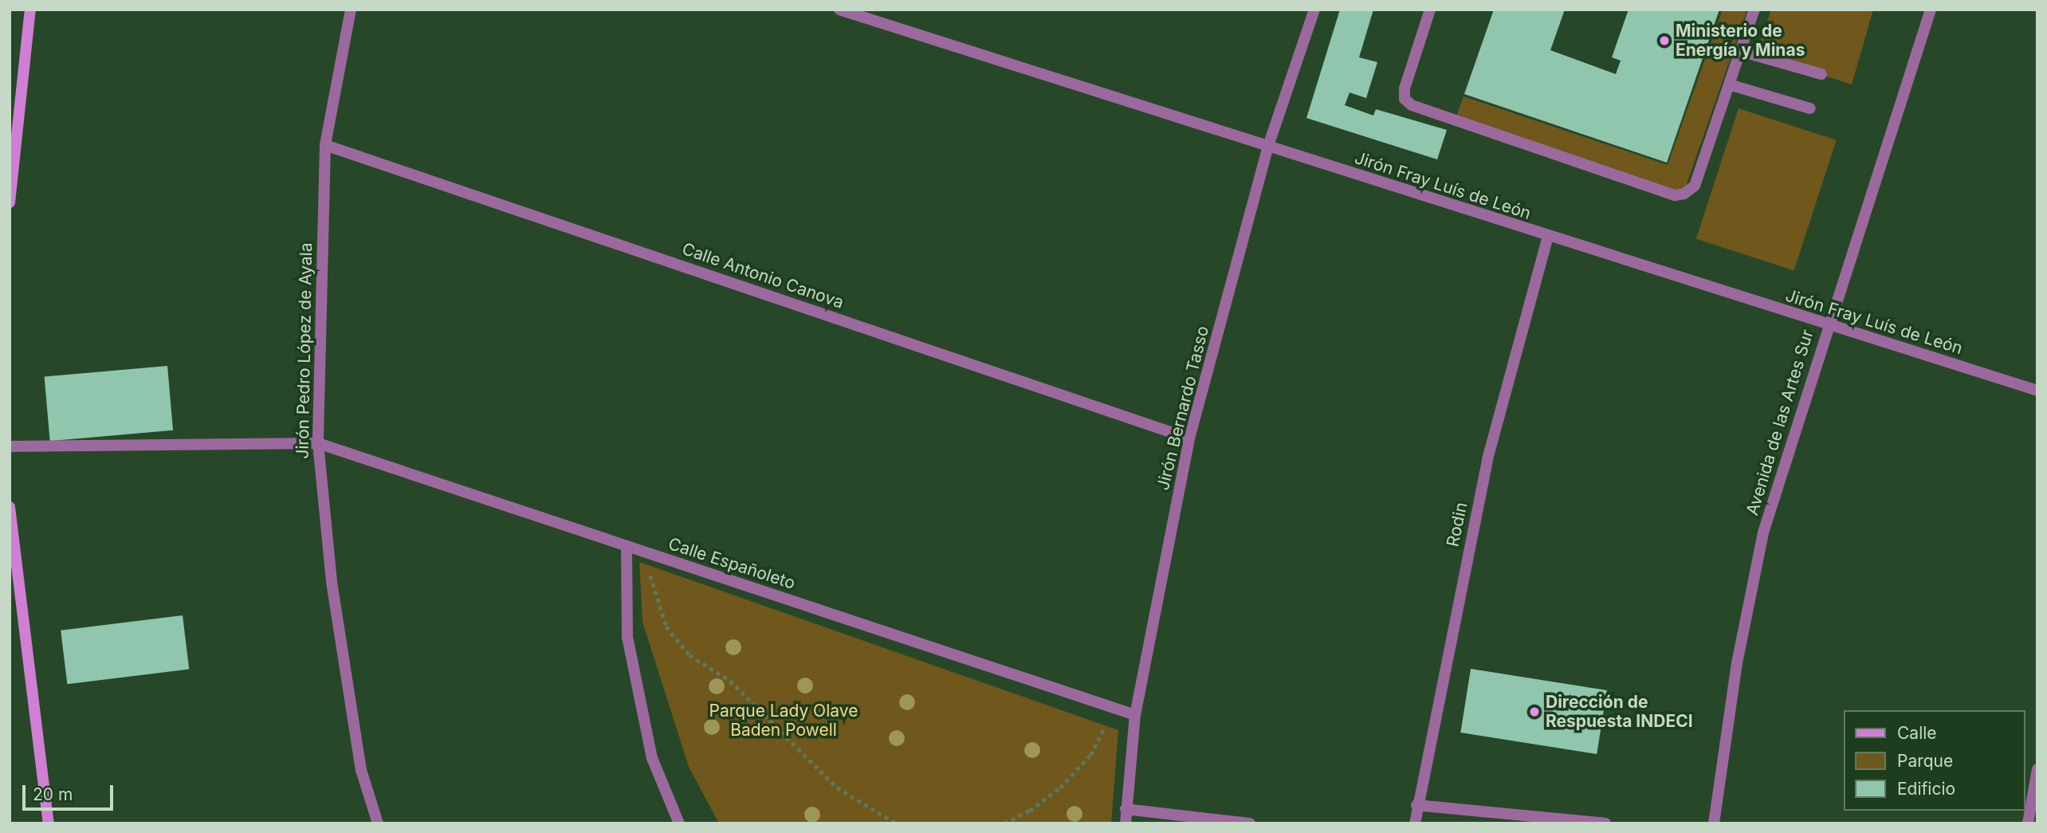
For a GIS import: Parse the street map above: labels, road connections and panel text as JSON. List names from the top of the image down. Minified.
{"streets":{"street":["Jirón Fray Luís de León","Calle Antonio Canova","Jirón Pedro López de Ayala","Jirón Bernardo Tasso","Avenida de las Artes Sur","Rodin","Calle Españoleto"]},"crossings":[["Jirón Fray Luís de León","Jirón Bernardo Tasso"],["Jirón Fray Luís de León","Avenida de las Artes Sur"],["Jirón Fray Luís de León","Rodin"],["Calle Antonio Canova","Jirón Pedro López de Ayala"],["Calle Antonio Canova","Jirón Bernardo Tasso"],["Jirón Pedro López de Ayala","Calle Españoleto"],["Jirón Bernardo Tasso","Calle Españoleto"]],"parks":["Parque Lady Olave Baden Powell"],"places":["Ministerio de Energía y Minas","Dirección de Respuesta INDECI"],"legend":["Calle","Parque","Edificio"],"scale_bar":"20 m"}
